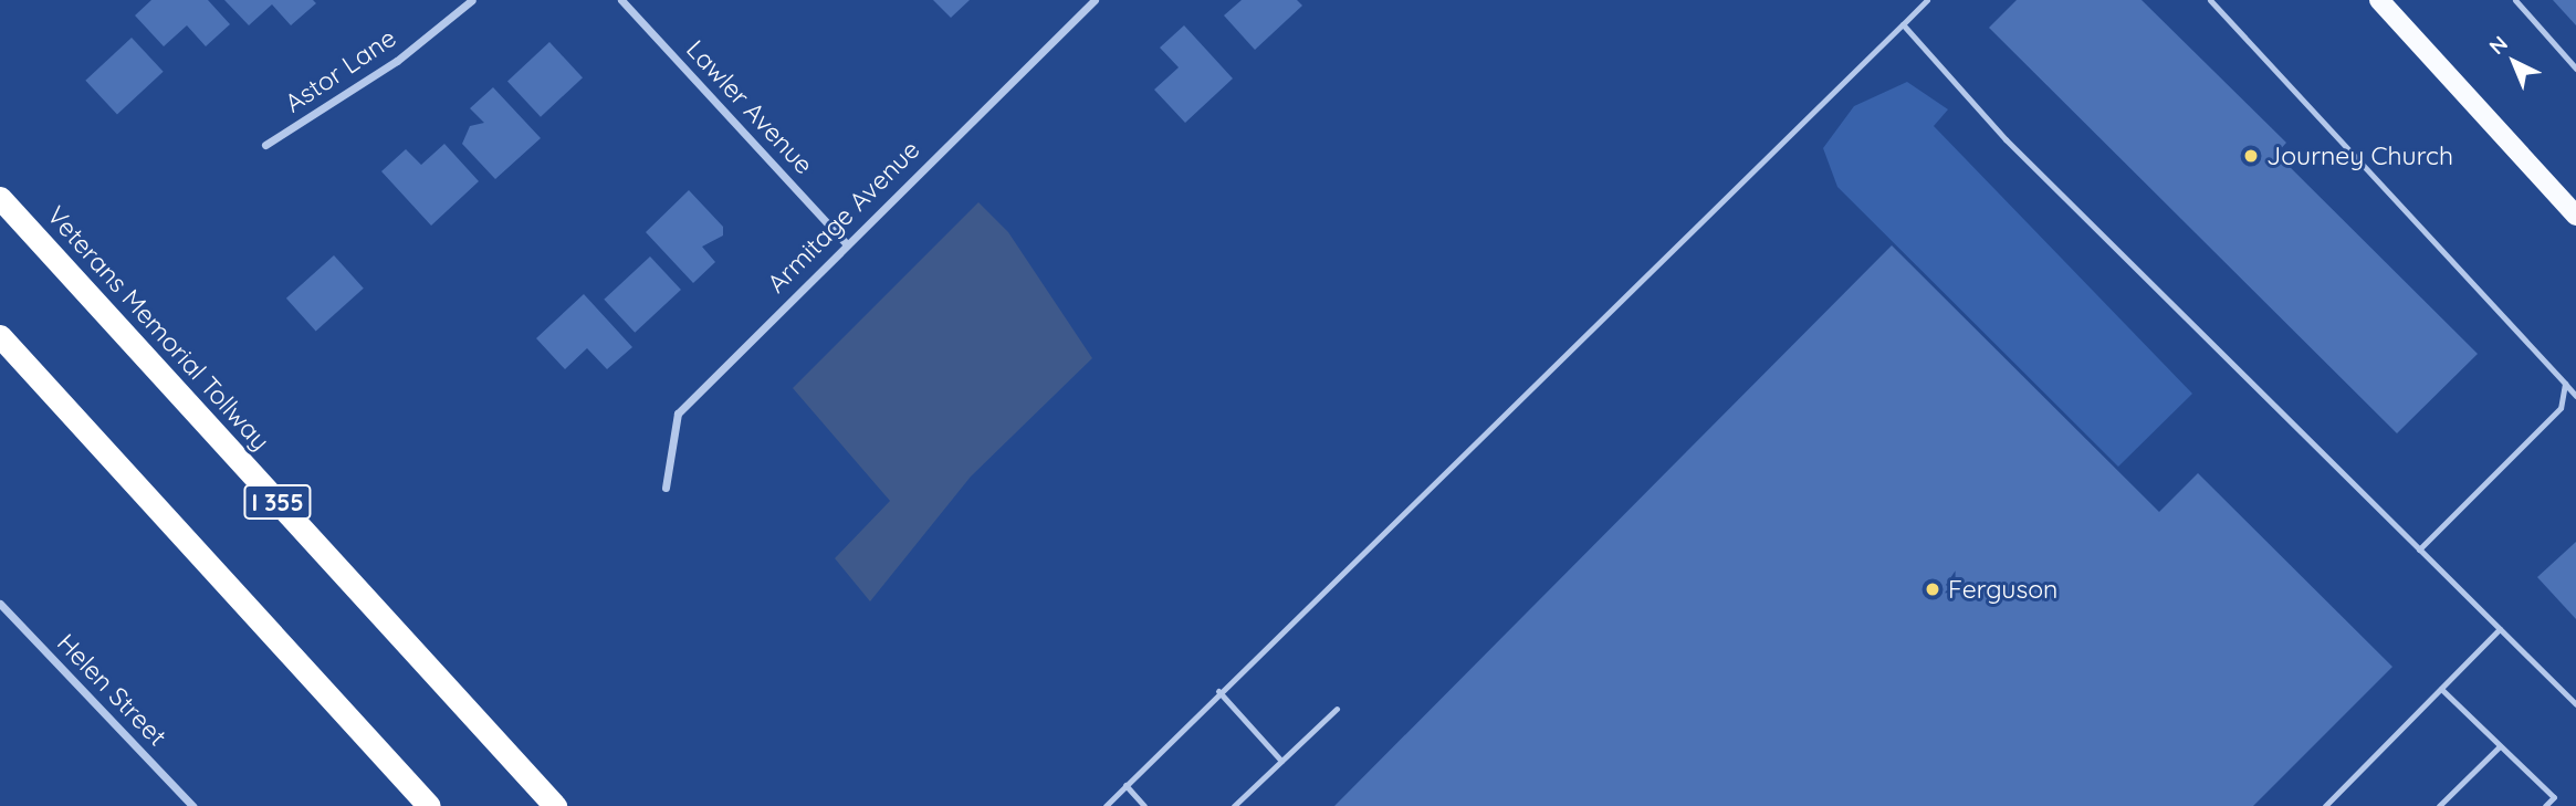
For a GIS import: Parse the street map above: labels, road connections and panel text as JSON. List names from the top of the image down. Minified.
{"streets":{"highway":["Veterans Memorial Tollway","I 355"],"street":["Astor Lane","Lawler Avenue","Armitage Avenue","Helen Street"]},"crossings":[["Lawler Avenue","Armitage Avenue"]],"places":["Journey Church","Ferguson"],"north":"top left"}
